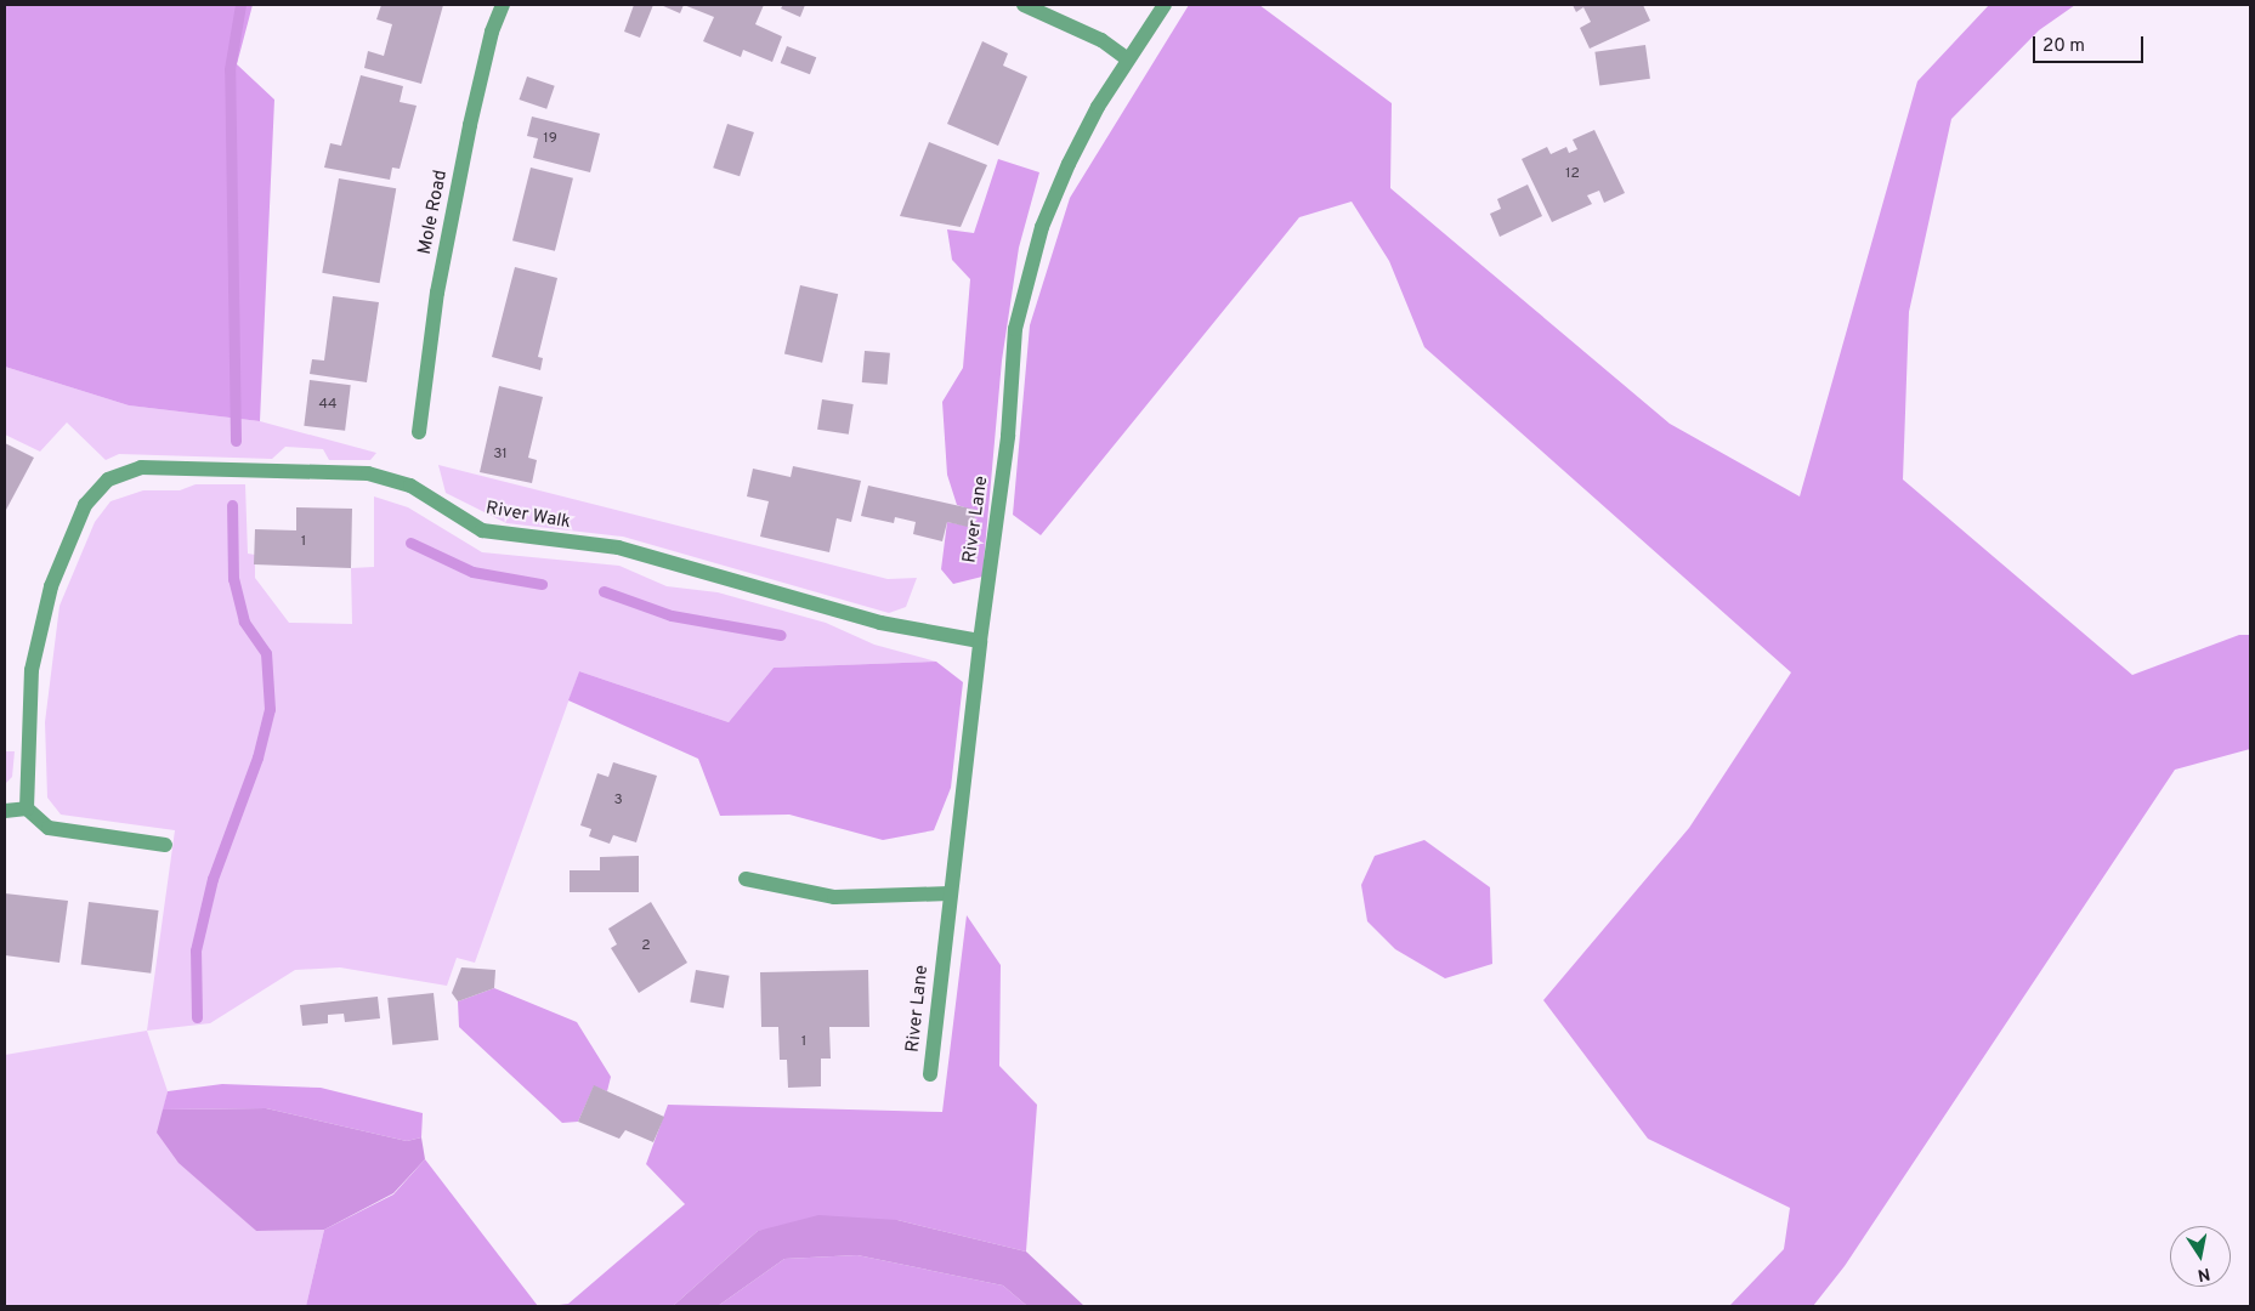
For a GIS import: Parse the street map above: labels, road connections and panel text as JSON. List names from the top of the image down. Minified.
{"streets":{"street":["Mole Road","River Walk","River Lane"]},"crossings":[["River Walk","River Lane"]],"house_numbers":["19","12","44","31","1","3","2","1"],"scale_bar":"20 m","north":"bottom"}
